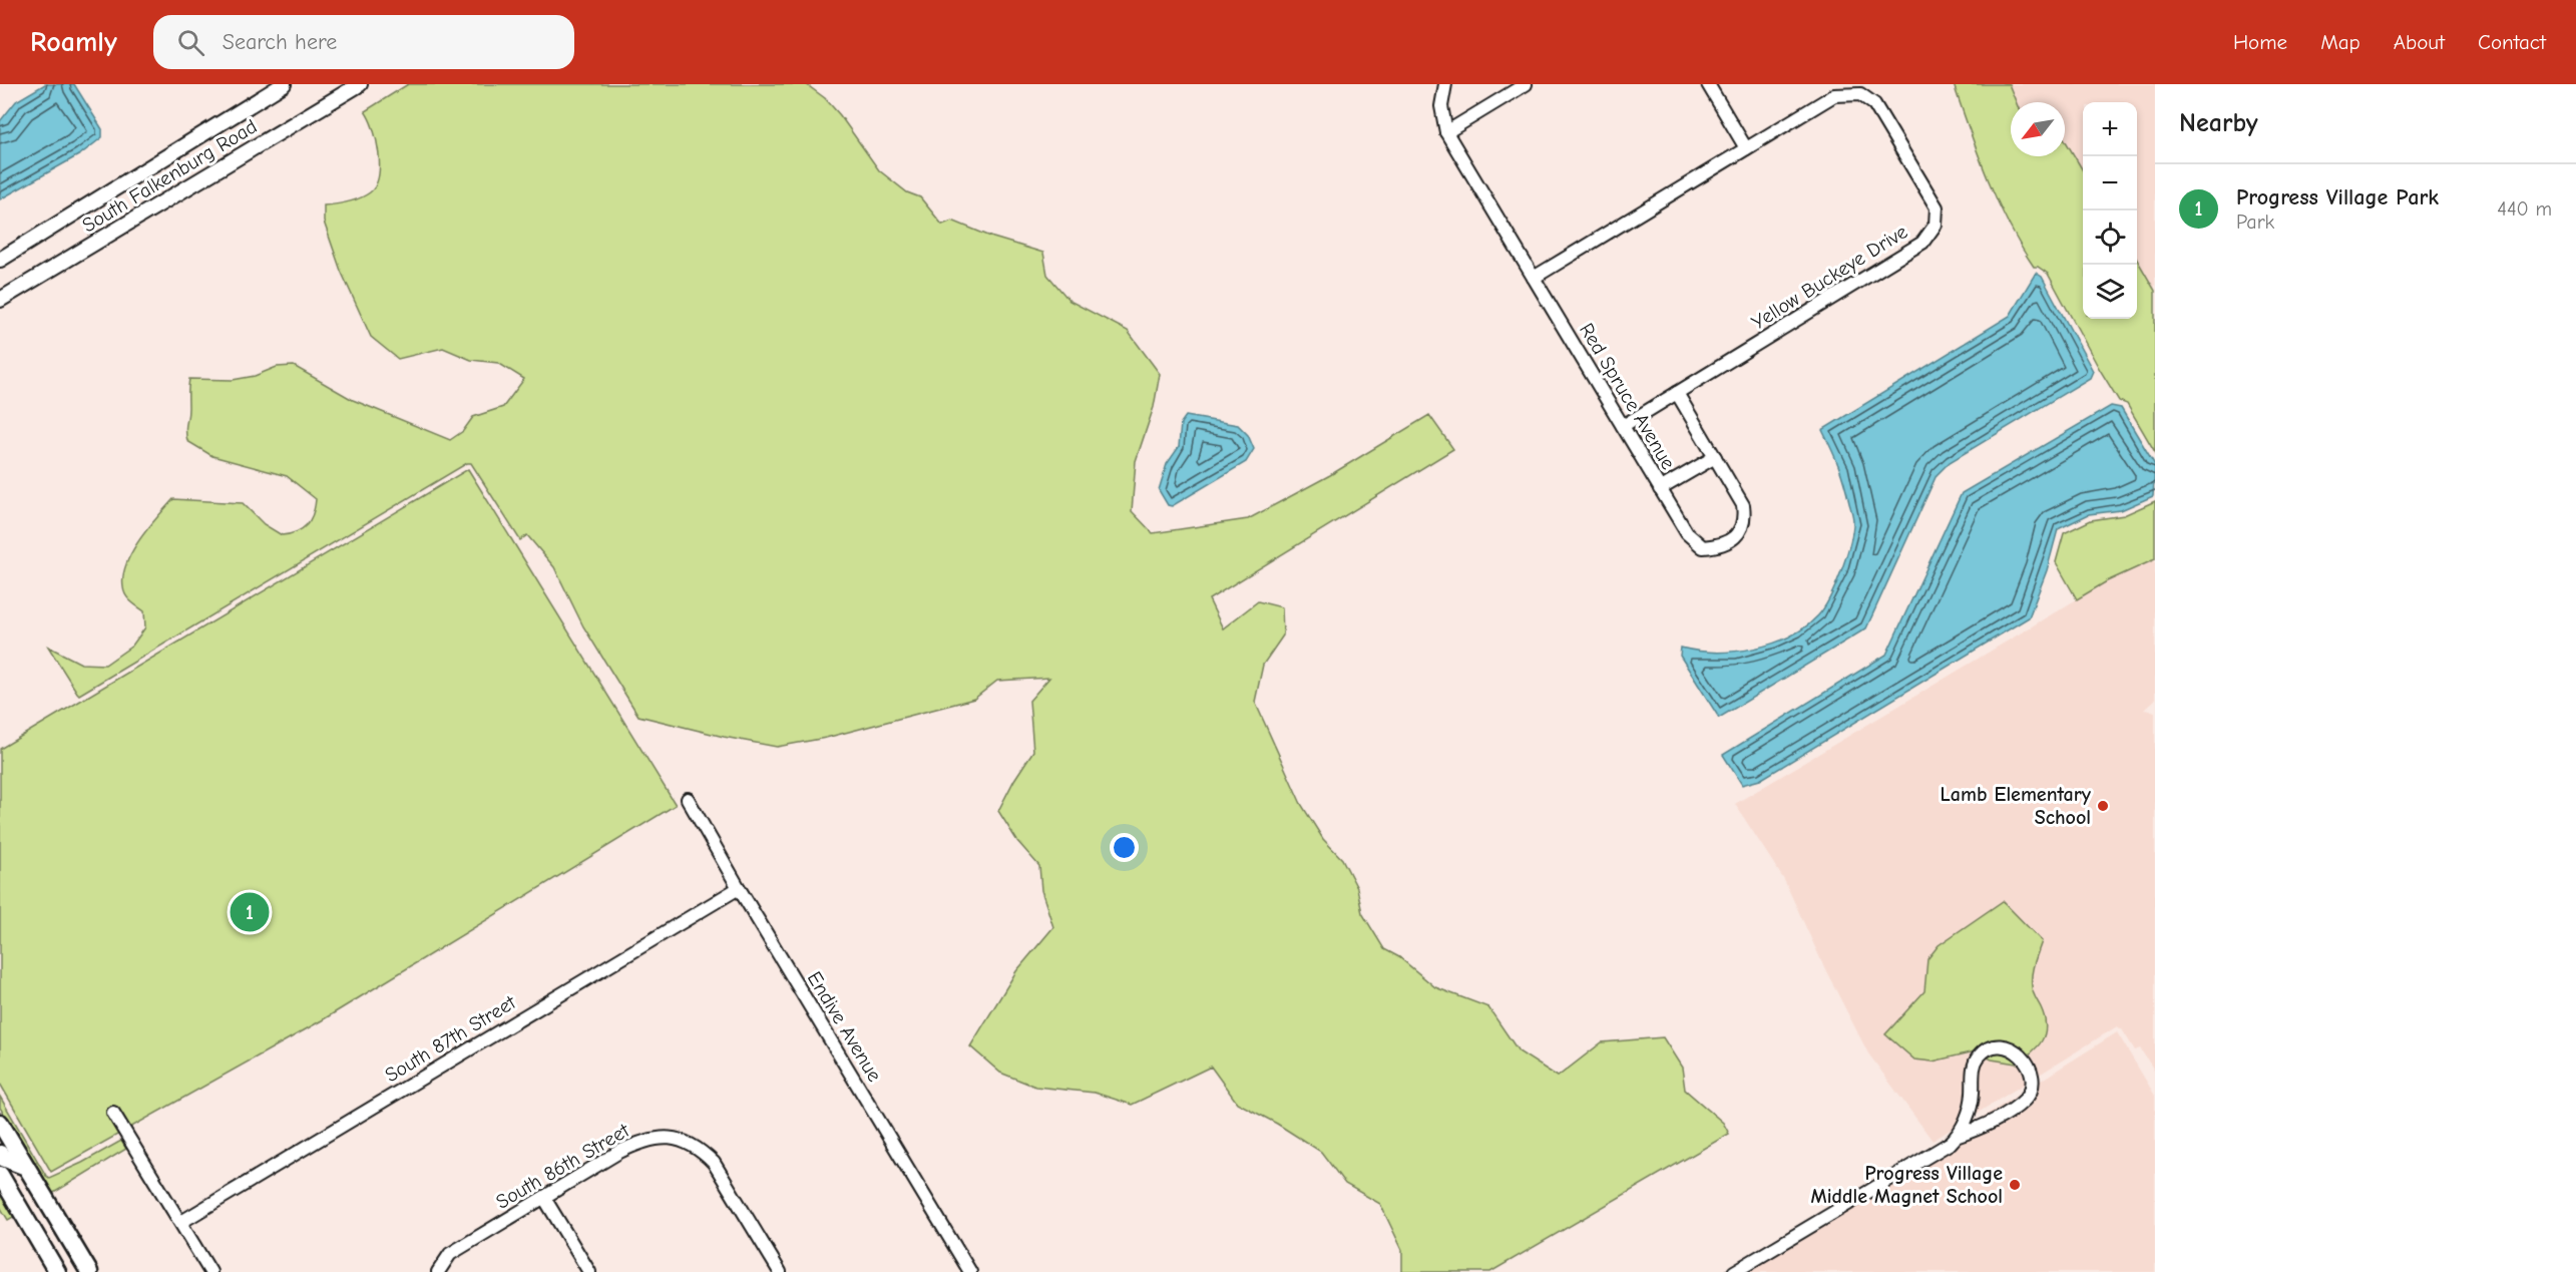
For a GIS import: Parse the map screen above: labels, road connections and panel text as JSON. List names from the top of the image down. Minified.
{"streets":{"street":["South Falkenburg Road","Yellow Buckeye Drive","Red Spruce Avenue","Endive Avenue","South 87th Street","South 86th Street"]},"crossings":[["Yellow Buckeye Drive","Red Spruce Avenue"],["Endive Avenue","South 87th Street"]],"places":["Lamb Elementary School","Progress Village Middle Magnet School"],"north":"bottom left","page":{"header":"Roamly","search":"Search here","nav":["Home","Map","About","Contact"],"heading":"Nearby","map_buttons":["+","−"],"list":[{"mark":"1","name":"Progress Village Park","note":"Park","value":"440 m"}],"pins":"1"}}
